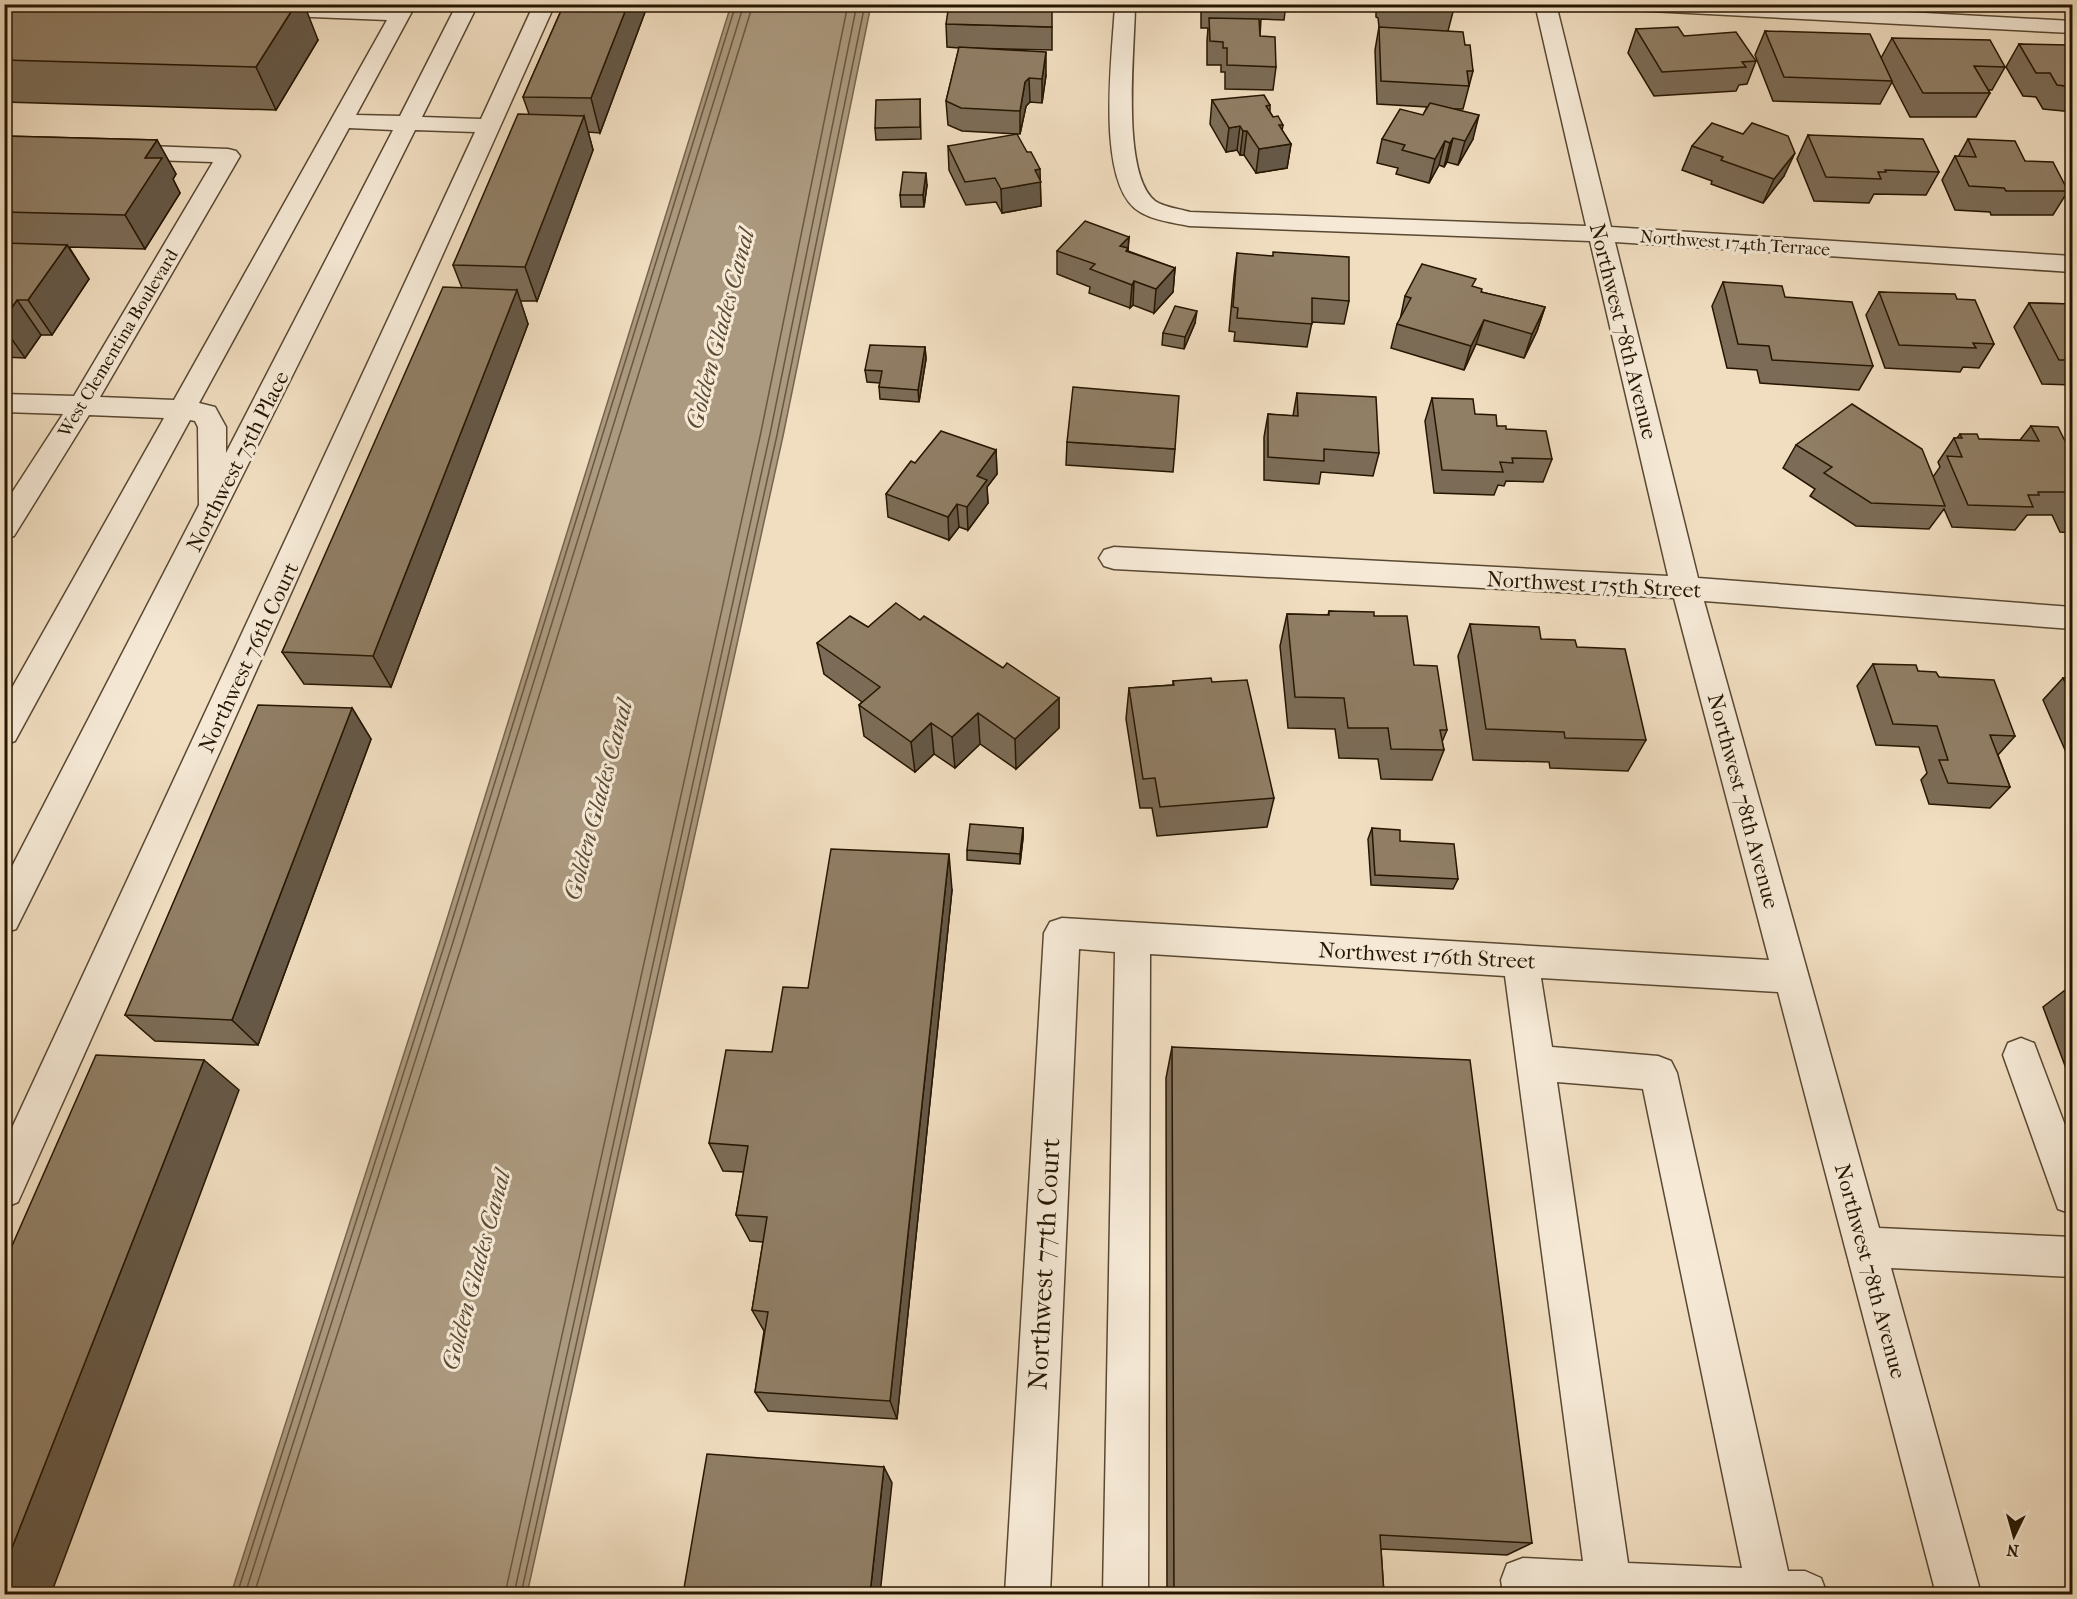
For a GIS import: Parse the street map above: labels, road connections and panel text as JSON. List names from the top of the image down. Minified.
{"streets":{"street":["Northwest 174th Terrace","Northwest 78th Avenue","West Clementina Boulevard","Northwest 75th Place","Northwest 175th Street","Northwest 76th Court","Northwest 176th Street","Northwest 77th Court"]},"crossings":[["Northwest 174th Terrace","Northwest 78th Avenue"],["Northwest 78th Avenue","Northwest 175th Street"],["Northwest 78th Avenue","Northwest 176th Street"],["Northwest 176th Street","Northwest 77th Court"]],"water":["Golden Glades Canal"],"north":"bottom"}
